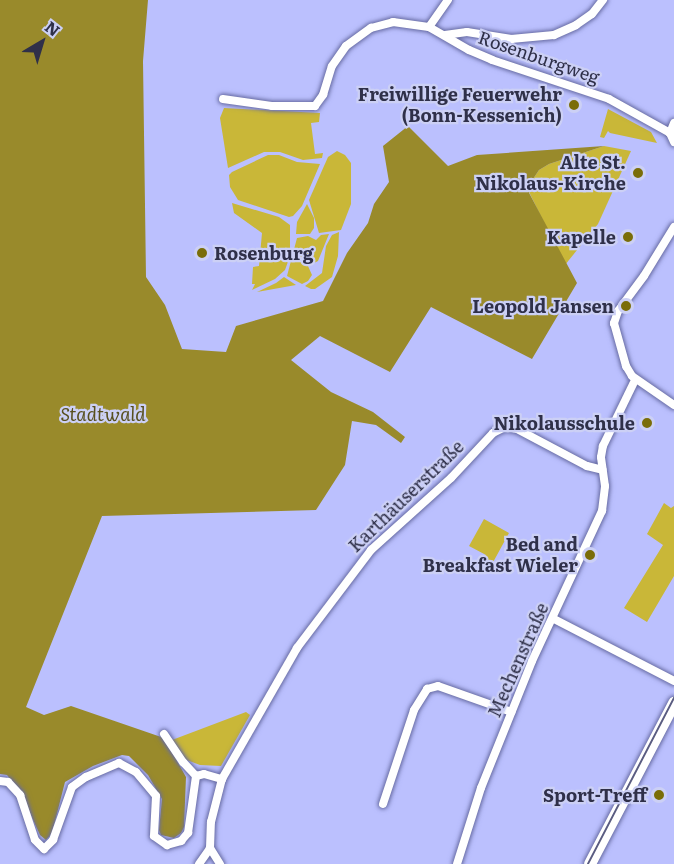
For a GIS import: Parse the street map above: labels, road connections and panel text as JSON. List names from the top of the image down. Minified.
{"streets":{"street":["Rosenburgweg","Karthäuserstraße","Mechenstraße"]},"crossings":[["Karthäuserstraße","Mechenstraße"]],"parks":["Stadtwald"],"places":["Freiwillige Feuerwehr (Bonn-Kessenich)","Alte St. Nikolaus-Kirche","Kapelle","Rosenburg","Leopold Jansen","Nikolausschule","Bed and Breakfast Wieler","Sport-Treff"],"north":"top right"}
